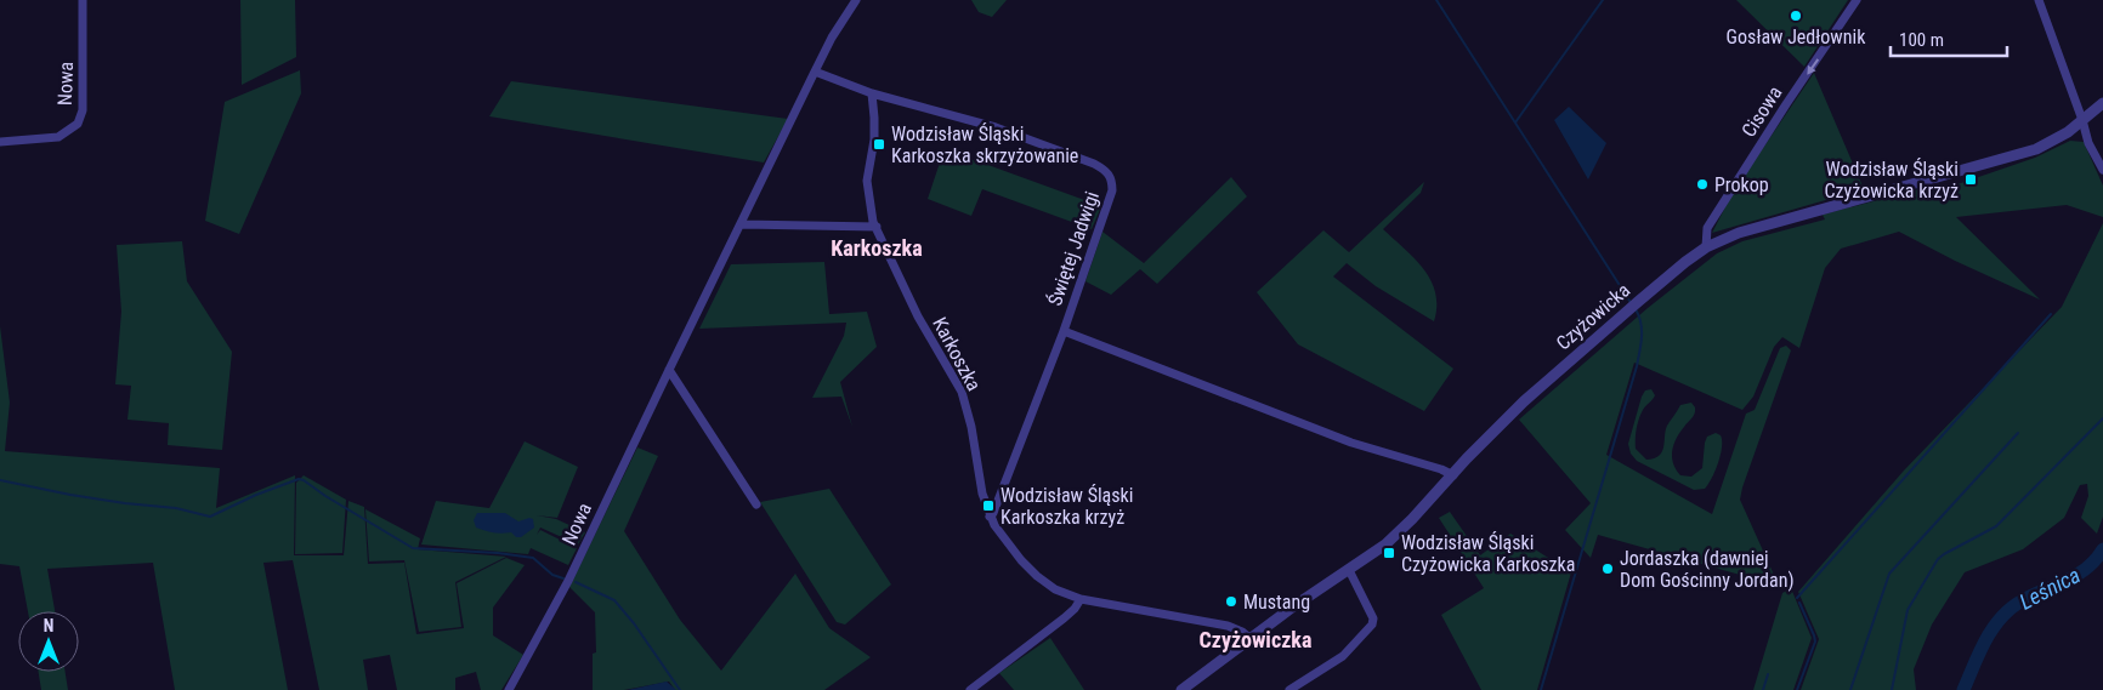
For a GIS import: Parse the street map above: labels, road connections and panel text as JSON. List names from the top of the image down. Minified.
{"streets":{"street":["Nowa","Cisowa","Świętej Jadwigi","Czyżowicka","Karkoszka"]},"crossings":[["Cisowa","Czyżowicka"],["Świętej Jadwigi","Czyżowicka"],["Świętej Jadwigi","Karkoszka"],["Czyżowicka","Karkoszka"]],"one_way":["Cisowa"],"districts":["Karkoszka","Czyżowiczka"],"water":["Leśnica"],"places":{"other":["Gosław Jedłownik","Prokop","Jordaszka (dawniej Dom Gościnny Jordan)","Mustang"],"transit":["Wodzisław Śląski Karkoszka skrzyżowanie","Wodzisław Śląski Czyżowicka krzyż","Wodzisław Śląski Karkoszka krzyż","Wodzisław Śląski Czyżowicka Karkoszka"]},"scale_bar":"100 m","north":"top"}
